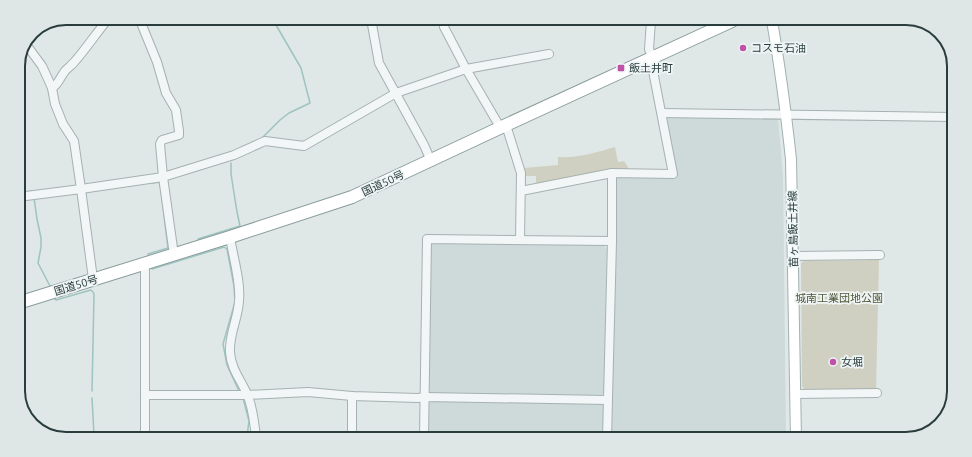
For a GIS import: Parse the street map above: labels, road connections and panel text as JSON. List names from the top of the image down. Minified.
{"streets":{"highway":["国道50号"],"main road":["苗ヶ島飯土井線"]},"parks":["城南工業団地公園"],"places":{"other":["コスモ石油","女堀"],"transit":["飯土井町"]}}
